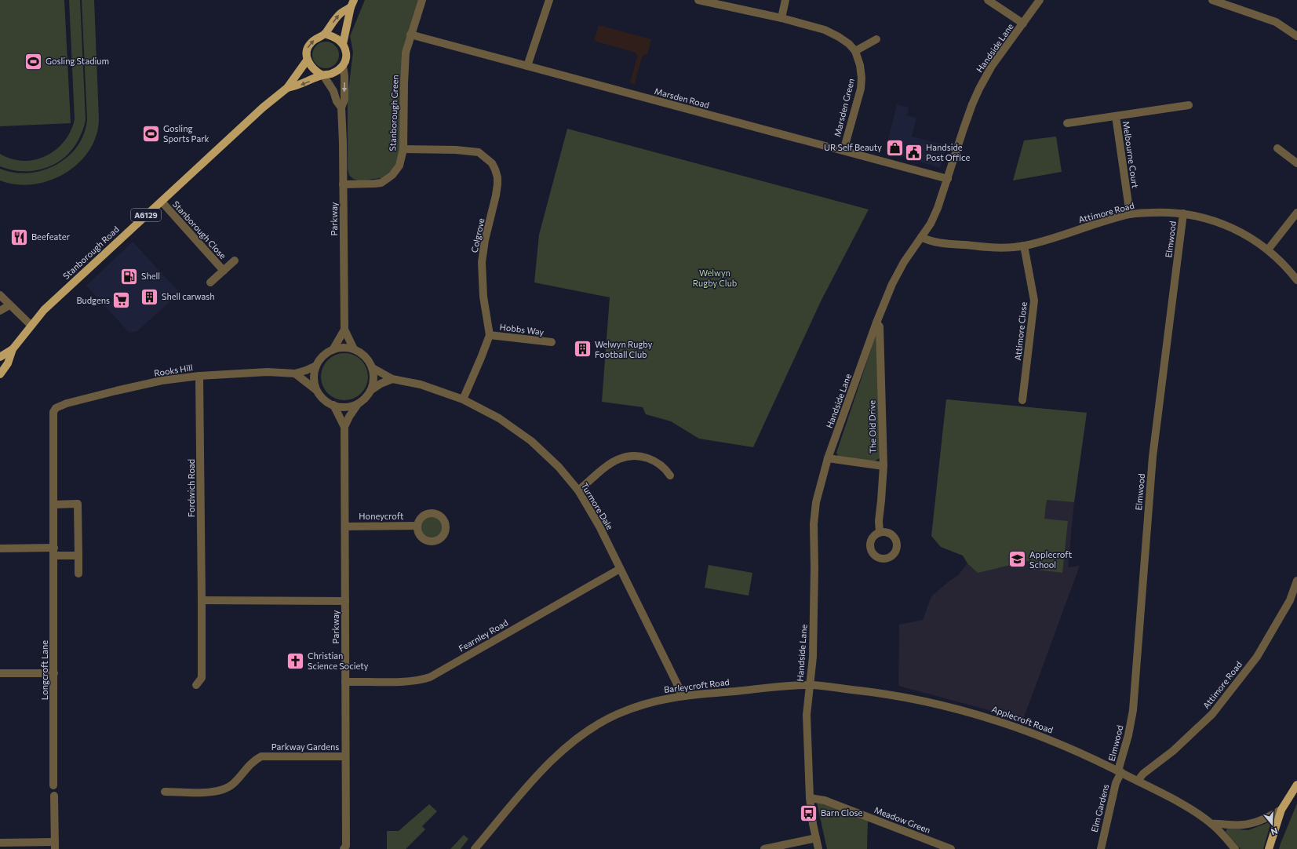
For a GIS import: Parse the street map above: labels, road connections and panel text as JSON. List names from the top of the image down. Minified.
{"streets":{"main road":["A6129","Stanborough Road"],"street":["Handside Lane","Marsden Road","Marsden Green","Stanborough Green","Melbourne Court","Attimore Road","Parkway","Stanborough Close","Colgrove","Elmwood","Hobbs Way","Attimore Close","Rooks Hill","The Old Drive","Fordwich Road","Turmore Dale","Honeycroft","Fearnley Road","Longcroft Lane","Barleycroft Road","Applecroft Road","Parkway Gardens","Elm Gardens","Meadow Green"]},"crossings":[["Handside Lane","Marsden Road"],["Handside Lane","Attimore Road"],["Handside Lane","The Old Drive"],["Handside Lane","Barleycroft Road"],["Handside Lane","Applecroft Road"],["Handside Lane","Meadow Green"],["Marsden Road","Marsden Green"],["Marsden Road","Stanborough Green"],["Stanborough Green","Parkway"],["Stanborough Green","Colgrove"],["Melbourne Court","Attimore Road"],["Attimore Road","Elmwood"],["Attimore Road","Attimore Close"],["Attimore Road","Applecroft Road"],["Parkway","Stanborough Road"],["Parkway","Rooks Hill"],["Parkway","Turmore Dale"],["Parkway","Honeycroft"],["Parkway","Fearnley Road"],["Parkway","Parkway Gardens"],["Stanborough Close","Stanborough Road"],["Colgrove","Hobbs Way"],["Elmwood","Applecroft Road"],["Elmwood","Elm Gardens"],["Rooks Hill","Fordwich Road"],["Rooks Hill","Turmore Dale"],["Rooks Hill","Longcroft Lane"],["Turmore Dale","Fearnley Road"],["Turmore Dale","Barleycroft Road"],["Barleycroft Road","Applecroft Road"],["Applecroft Road","Elm Gardens"]],"parks":["Welwyn Rugby Club"],"places":{"sports":["Gosling Stadium","Gosling Sports Park"],"shop":["UR Self Beauty"],"public building":["Handside Post Office"],"restaurant":["Beefeater"],"fuel station":["Shell"],"building":["Shell carwash","Welwyn Rugby Football Club"],"supermarket":["Budgens"],"school or university":["Applecroft School"],"church":["Christian Science Society"],"bus stop":["Barn Close"]},"north":"bottom"}
